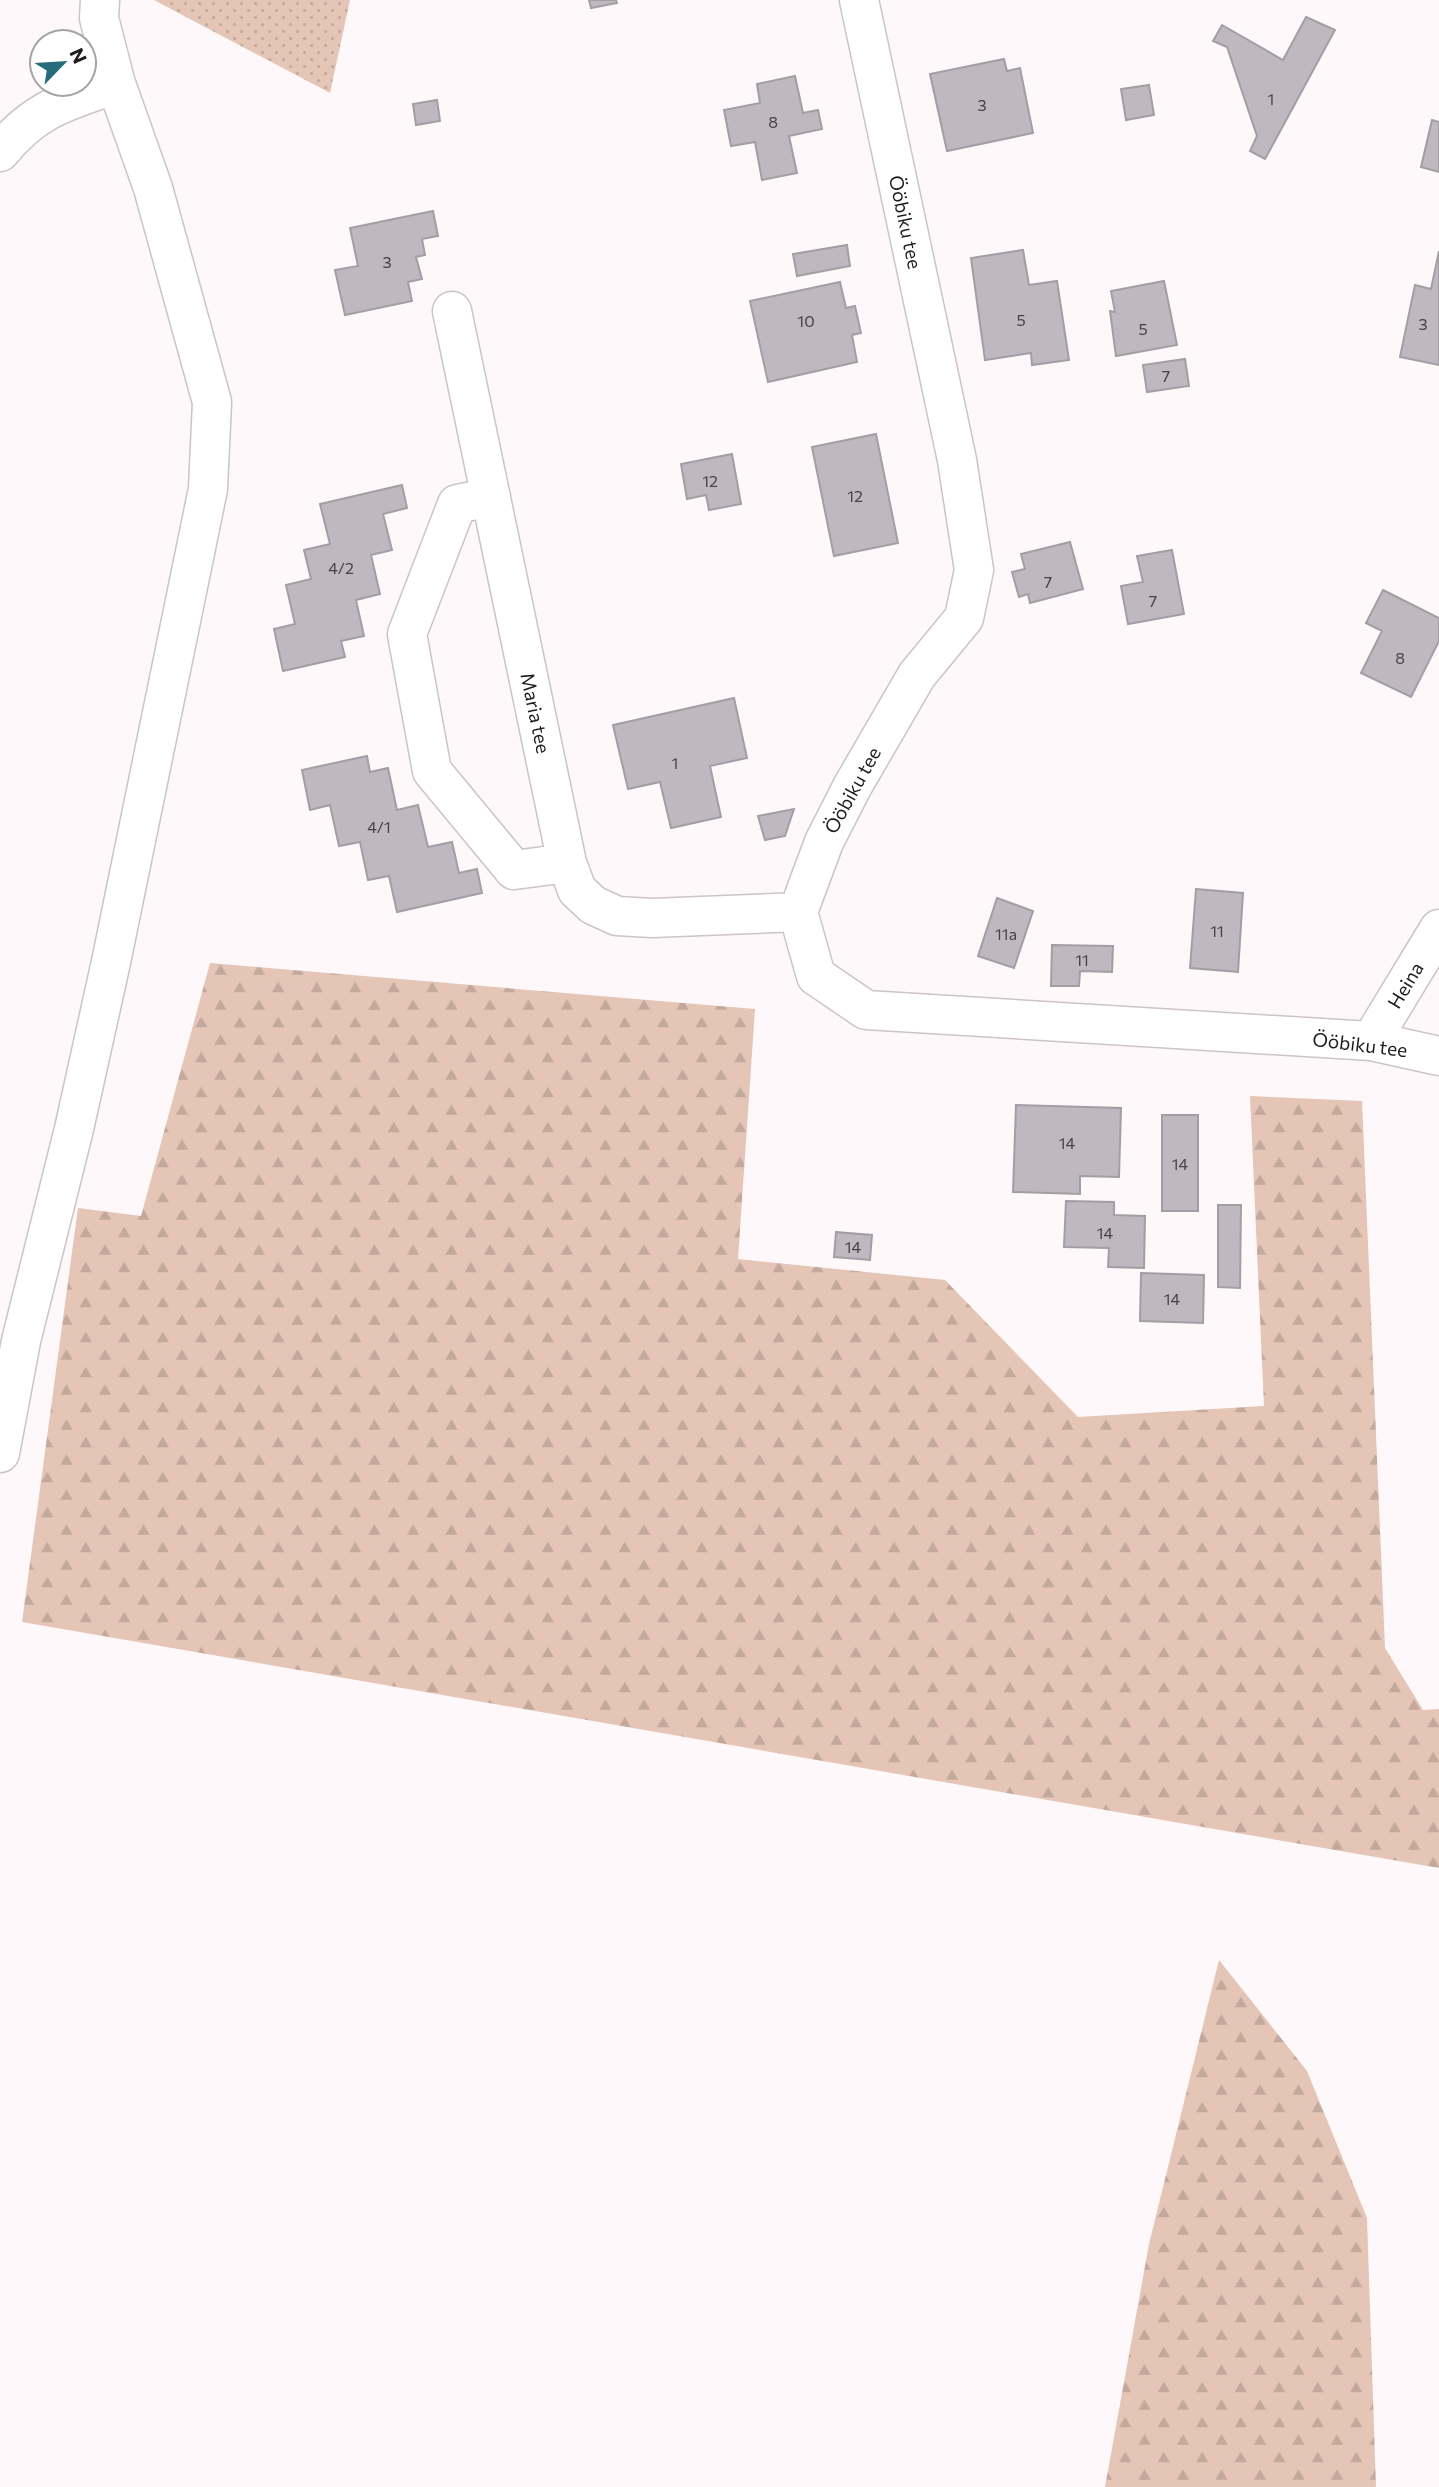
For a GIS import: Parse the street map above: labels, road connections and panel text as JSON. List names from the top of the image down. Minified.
{"streets":{"street":["Ööbiku tee","Maria tee","Heina"]},"crossings":[["Ööbiku tee","Maria tee"],["Ööbiku tee","Heina"]],"house_numbers":["1","3","8","3","5","10","3","5","7","12","12","4/2","7","7","8","1","4/1","11","11a","11","14","14","14","14","14"],"north":"top right"}
